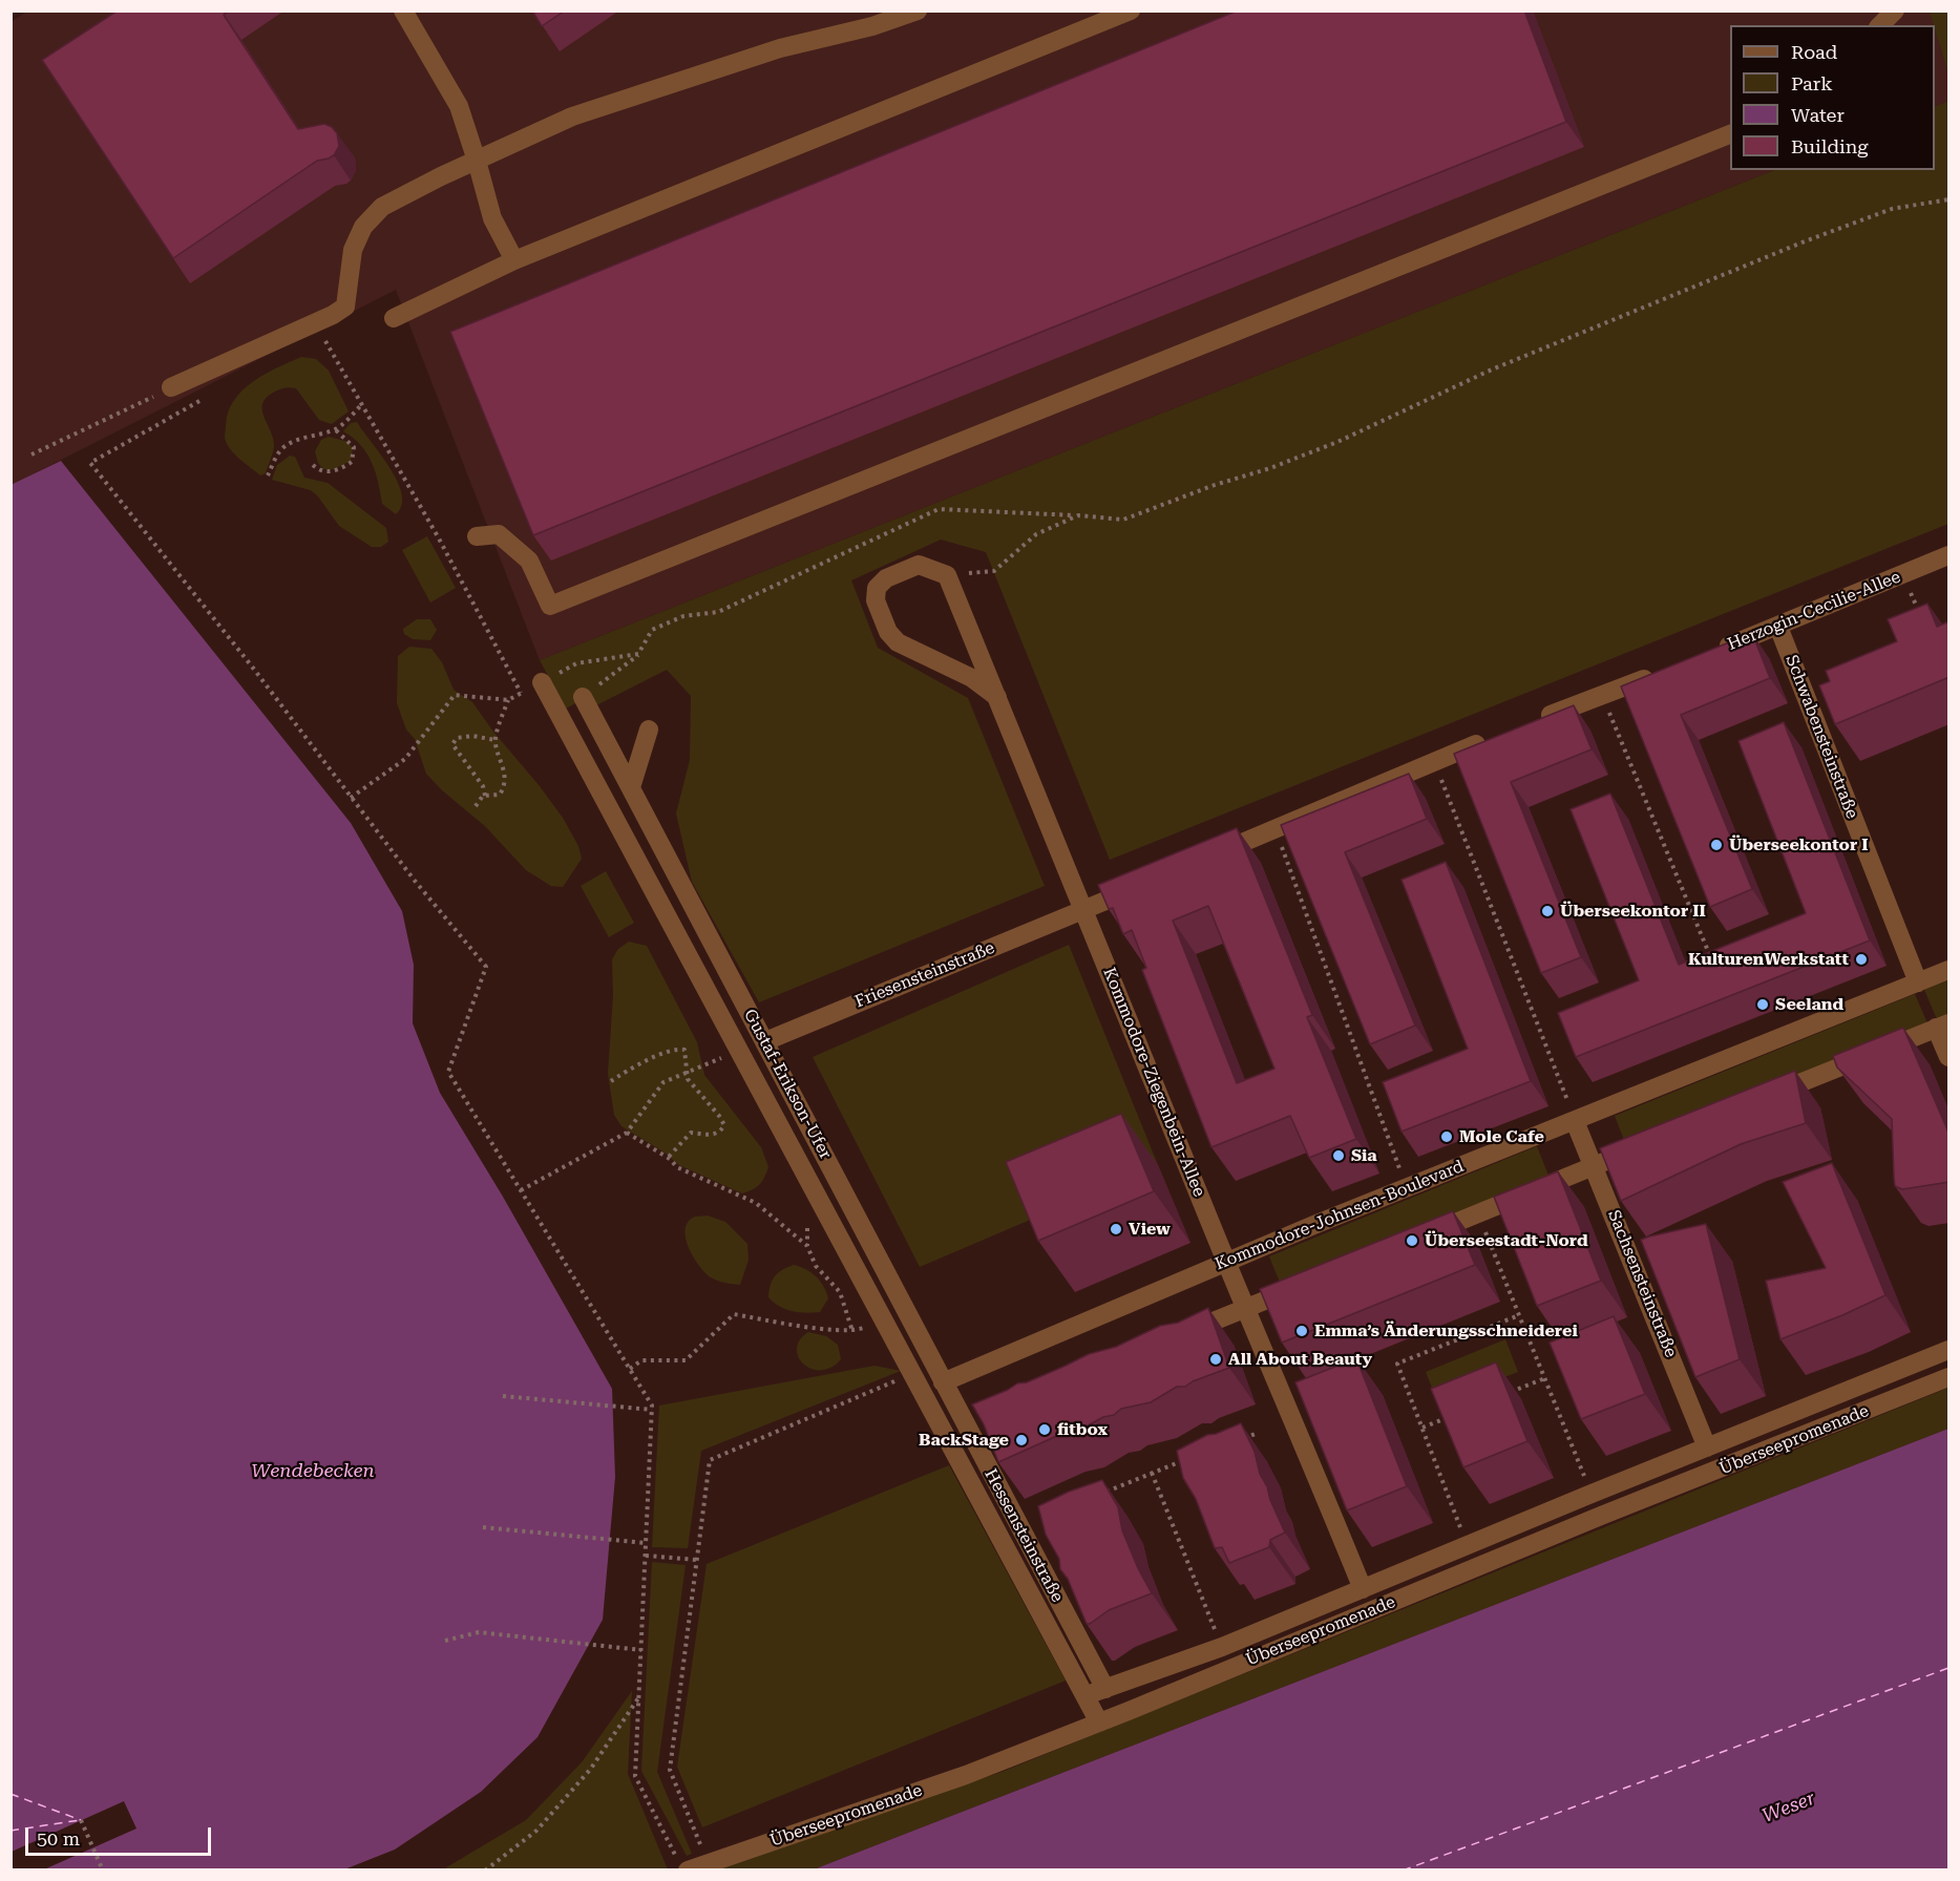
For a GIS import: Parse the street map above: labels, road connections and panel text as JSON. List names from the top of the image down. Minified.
{"streets":{"street":["Herzogin-Cecilie-Allee","Schwabensteinstraße","Friesensteinstraße","Kommodore-Ziegenbein-Allee","Gustaf-Erikson-Ufer","Kommodore-Johnsen-Boulevard","Sachsensteinstraße","Überseepromenade","Hessensteinstraße"]},"crossings":[["Herzogin-Cecilie-Allee","Schwabensteinstraße"],["Schwabensteinstraße","Kommodore-Johnsen-Boulevard"],["Friesensteinstraße","Kommodore-Ziegenbein-Allee"],["Friesensteinstraße","Gustaf-Erikson-Ufer"],["Kommodore-Ziegenbein-Allee","Kommodore-Johnsen-Boulevard"],["Kommodore-Ziegenbein-Allee","Überseepromenade"],["Gustaf-Erikson-Ufer","Kommodore-Johnsen-Boulevard"],["Gustaf-Erikson-Ufer","Hessensteinstraße"],["Kommodore-Johnsen-Boulevard","Sachsensteinstraße"],["Kommodore-Johnsen-Boulevard","Hessensteinstraße"],["Sachsensteinstraße","Überseepromenade"],["Überseepromenade","Hessensteinstraße"]],"water":["Wendebecken","Weser"],"places":["Überseekontor I","Überseekontor II","KulturenWerkstatt","Seeland","Mole Cafe","Sia","View","Überseestadt-Nord","Emma’s Änderungsschneiderei","All About Beauty","fitbox","BackStage"],"legend":["Road","Park","Water","Building"],"scale_bar":"50 m"}
